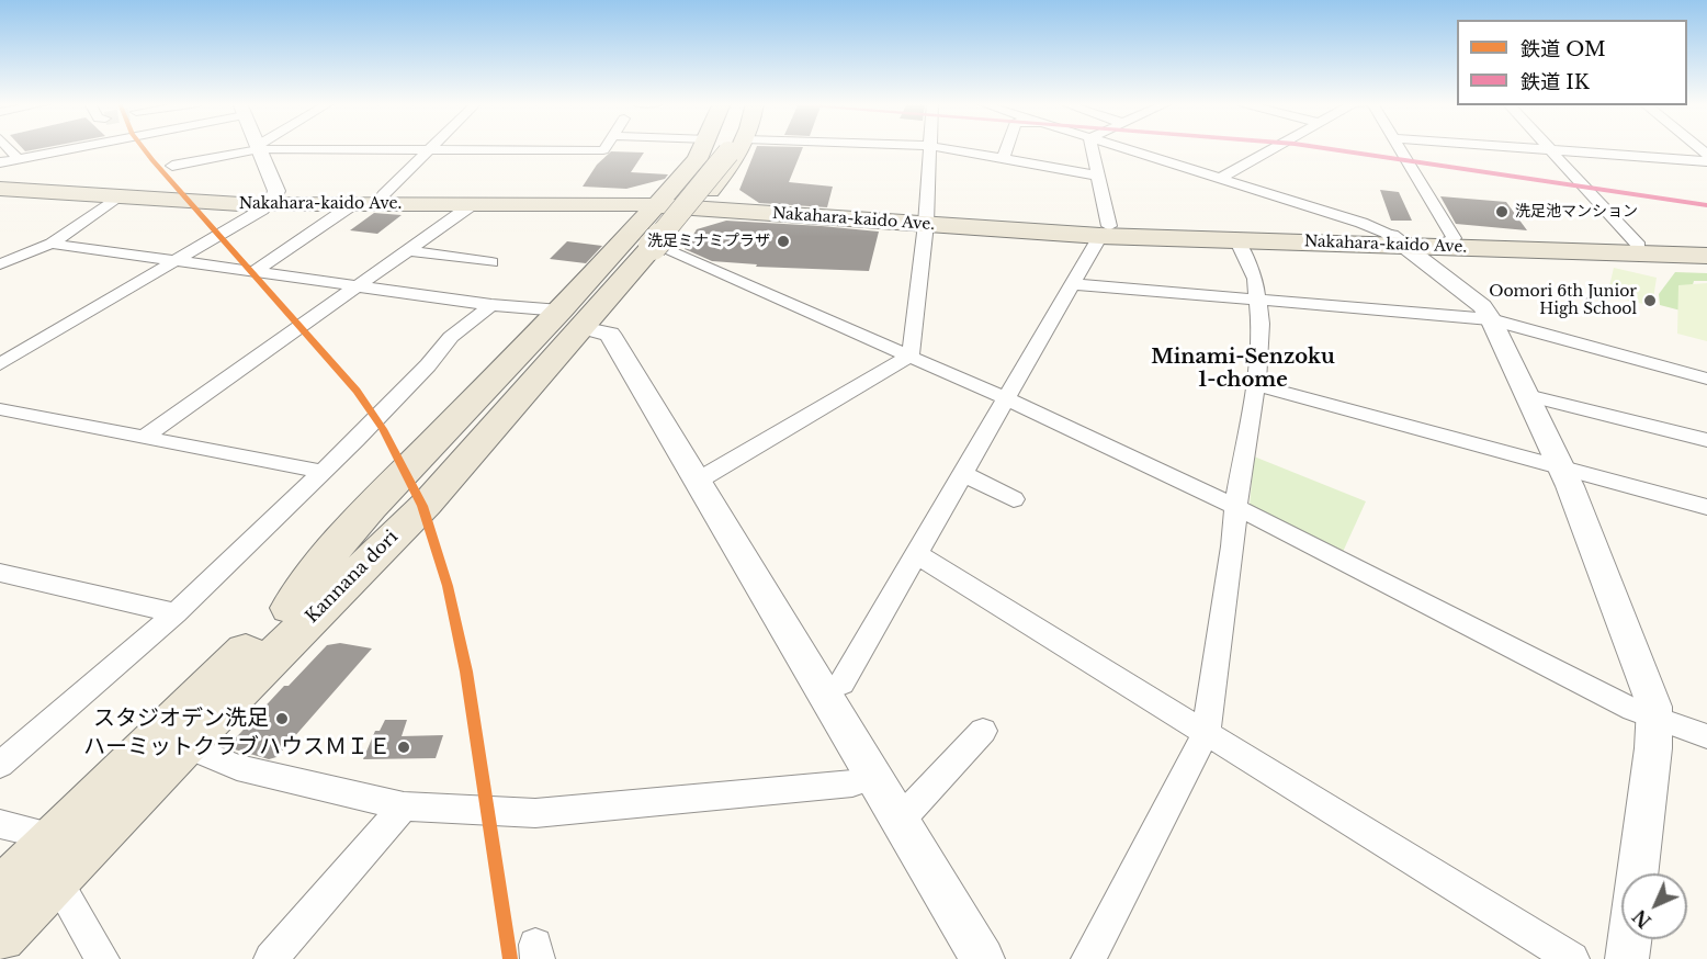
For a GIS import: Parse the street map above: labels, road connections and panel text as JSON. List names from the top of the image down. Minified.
{"streets":{"main road":["Nakahara-kaido Ave.","Kannana dori"]},"districts":["Minami-Senzoku 1-chome"],"places":["洗足池マンション","洗足ミナミプラザ","Oomori 6th Junior High School","スタジオデン洗足","ハーミットクラブハウスＭＩＥ"],"lines":["rail line OM","rail line IK"],"legend":["鉄道 OM","鉄道 IK"],"north":"bottom left"}
